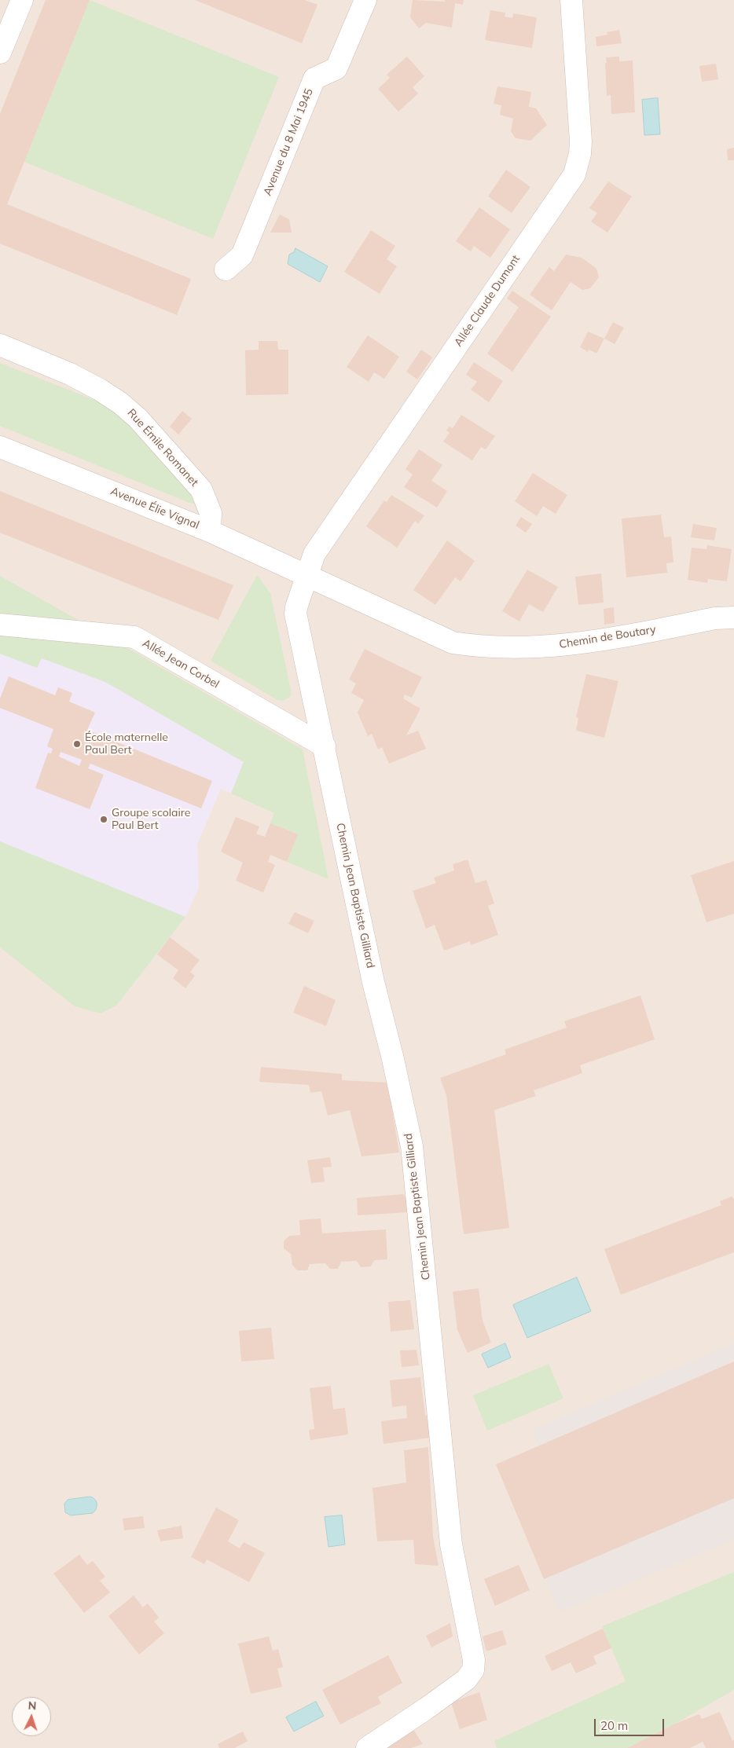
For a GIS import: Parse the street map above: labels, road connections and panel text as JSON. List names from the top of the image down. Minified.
{"streets":{"street":["Avenue du 8 Mai 1945","Allée Claude Dumont","Rue Émile Romanet","Avenue Élie Vignal","Chemin de Boutary","Allée Jean Corbel","Chemin Jean Baptiste Gilliard"]},"crossings":[["Allée Claude Dumont","Avenue Élie Vignal"],["Allée Claude Dumont","Chemin de Boutary"],["Allée Claude Dumont","Chemin Jean Baptiste Gilliard"],["Rue Émile Romanet","Avenue Élie Vignal"],["Avenue Élie Vignal","Chemin de Boutary"],["Avenue Élie Vignal","Chemin Jean Baptiste Gilliard"],["Chemin de Boutary","Chemin Jean Baptiste Gilliard"],["Allée Jean Corbel","Chemin Jean Baptiste Gilliard"]],"places":["École maternelle Paul Bert","Groupe scolaire Paul Bert"],"scale_bar":"20 m","north":"top"}
